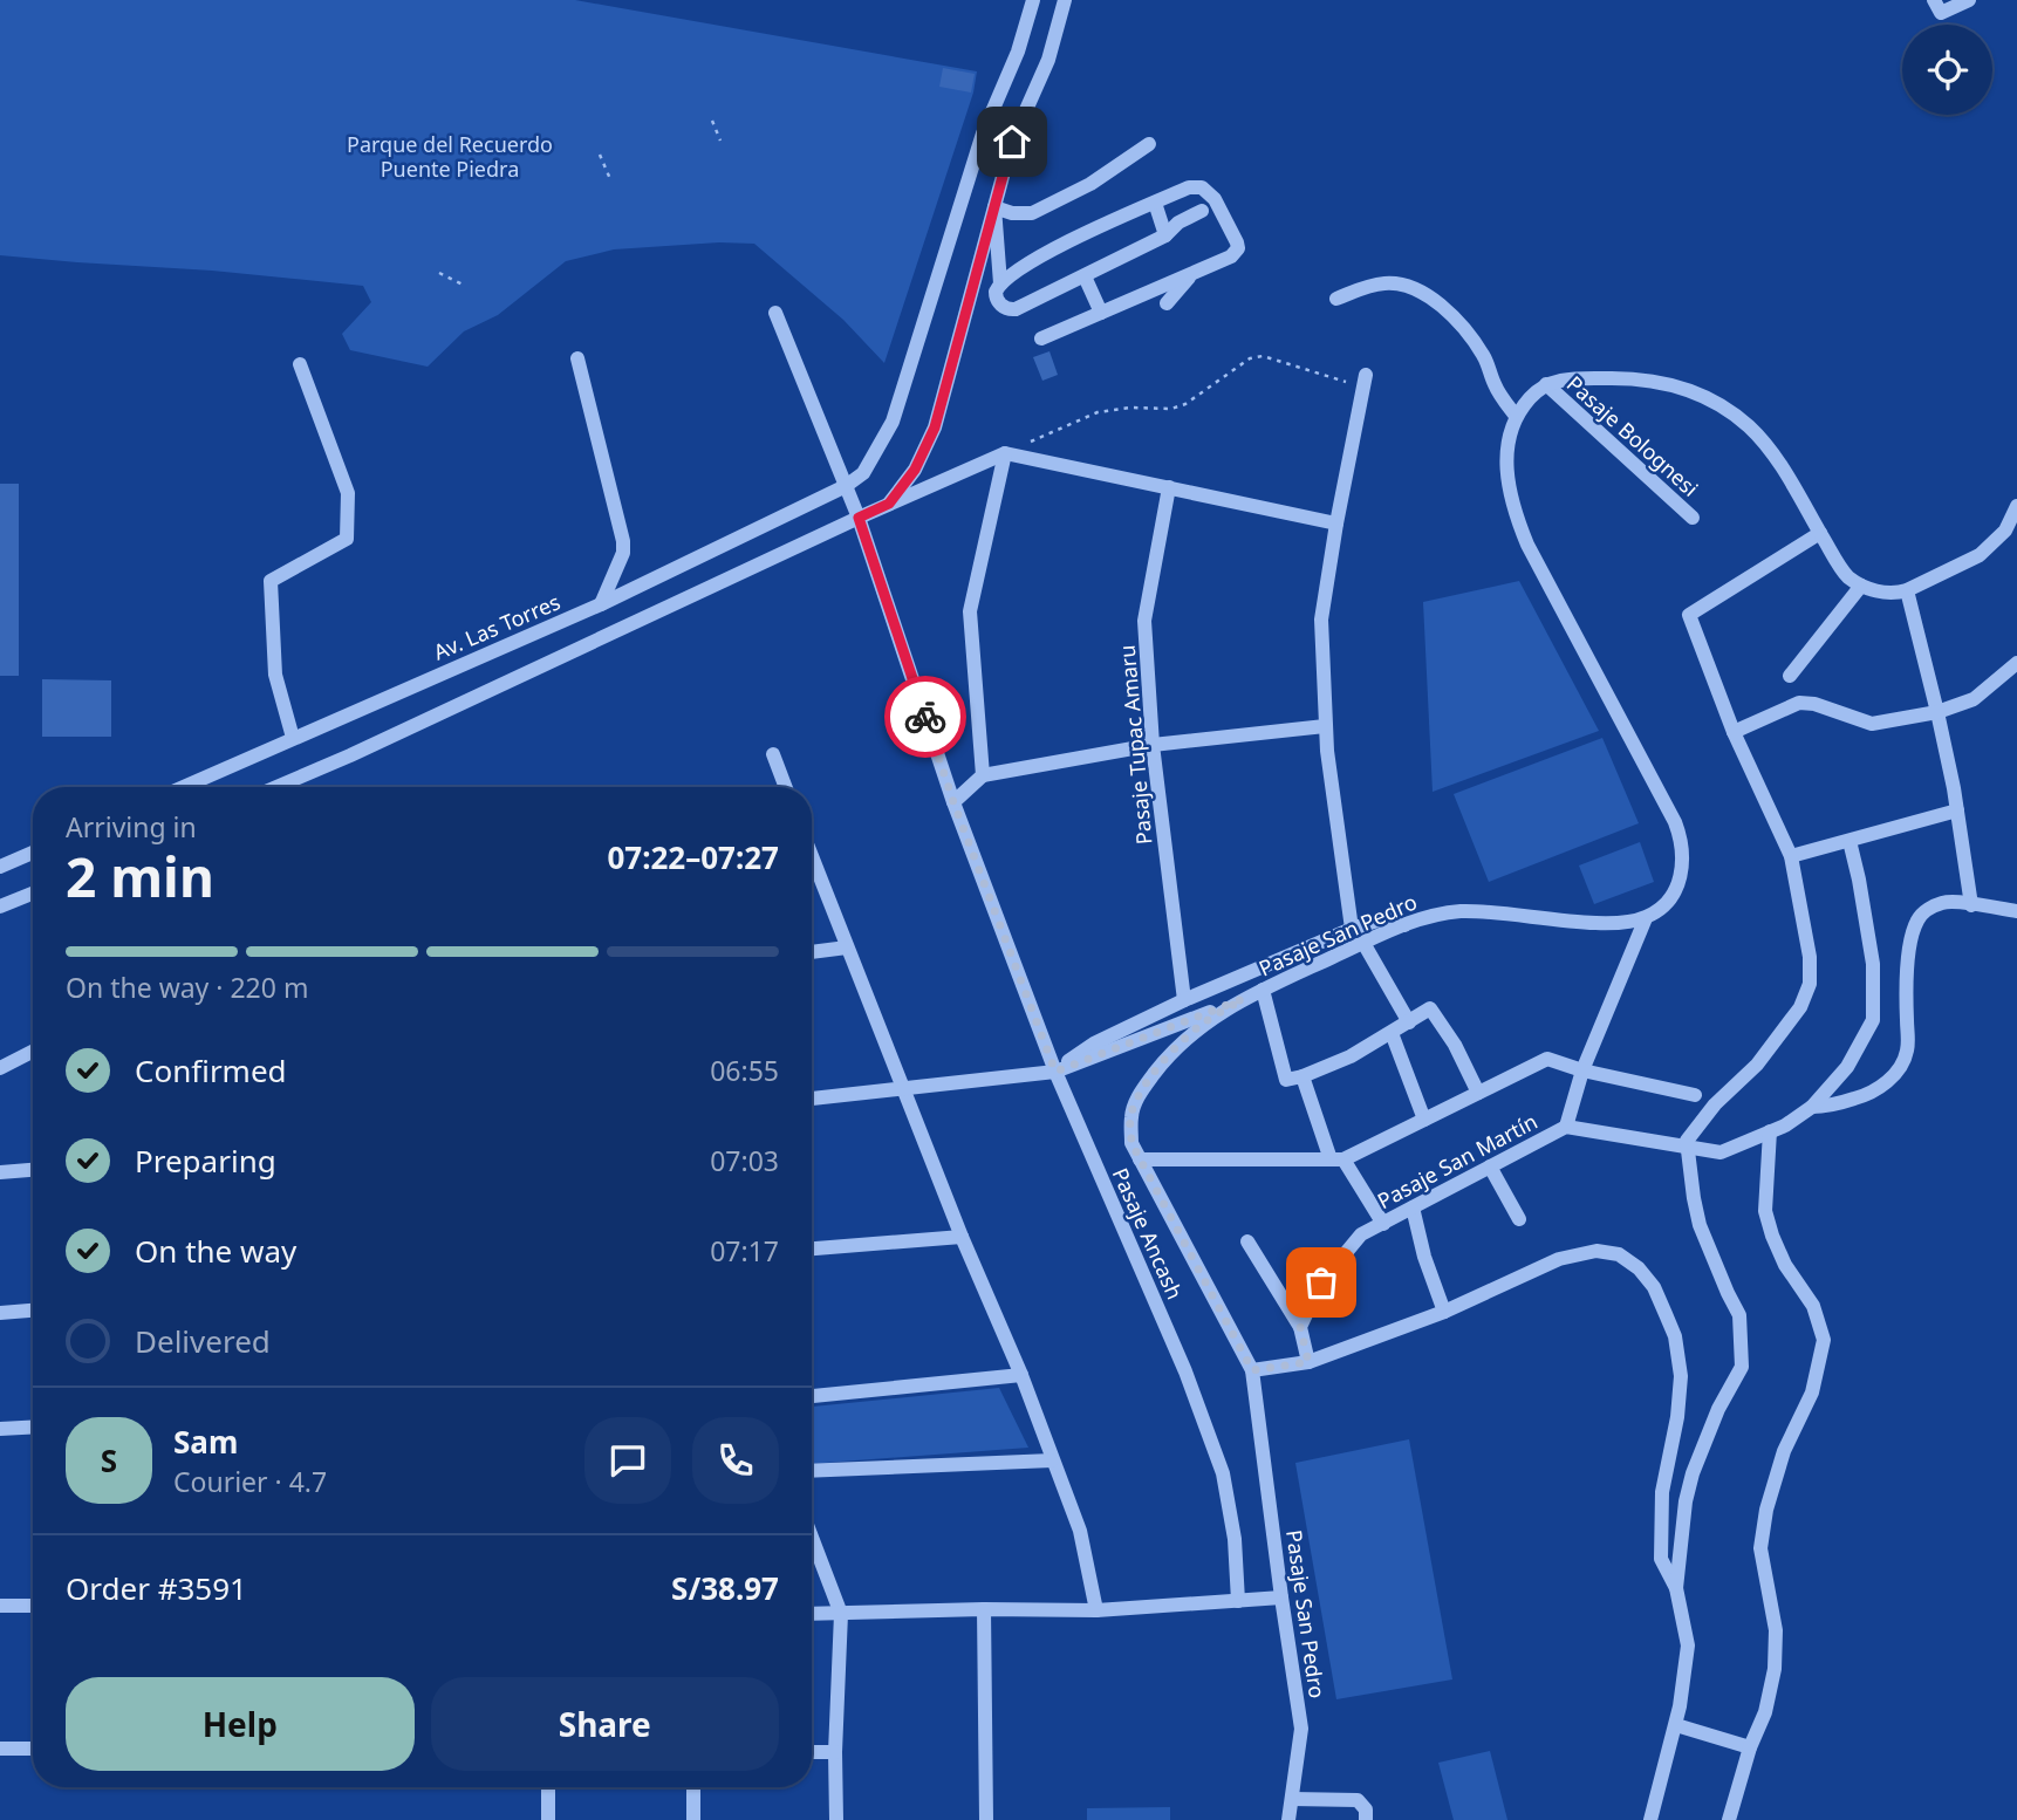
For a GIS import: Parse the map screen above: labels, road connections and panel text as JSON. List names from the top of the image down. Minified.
{"streets":{"street":["Pasaje Bolognesi","Av. Las Torres","Pasaje Tupac Amaru","Pasaje San Pedro","Pasaje San Martín","Pasaje Ancash"]},"crossings":[["Av. Las Torres","Pasaje Ancash"]],"parks":["Parque del Recuerdo Puente Piedra"],"page":{"heading":["2 min","Arriving in","07:22–07:27"],"panel":["Sam","Courier · 4.7","Order #3591","S/38.97"],"bar":"On the way · 220 m","list":[["Confirmed","06:55"],["Preparing","07:03"],["On the way","07:17"],"Delivered"],"round":"S","buttons":["Help","Share"]}}
